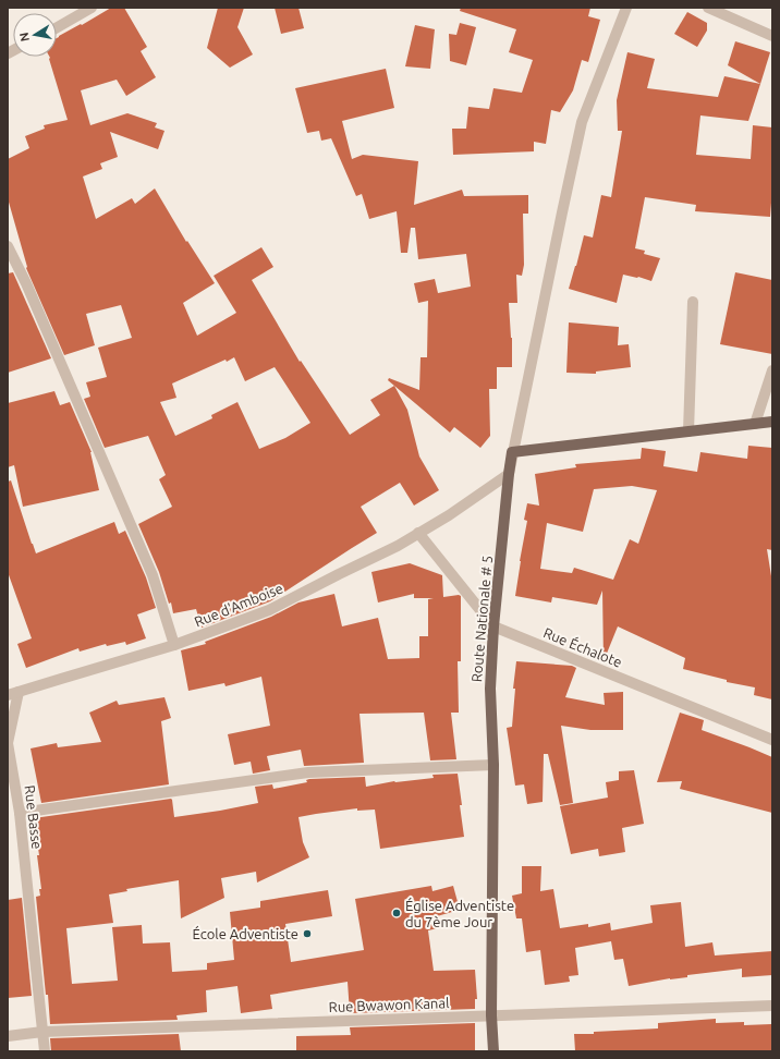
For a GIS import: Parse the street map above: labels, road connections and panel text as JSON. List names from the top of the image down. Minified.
{"streets":{"main road":["Route Nationale # 5"],"street":["Rue d'Amboise","Rue Échalote","Rue Basse","Rue Bwawon Kanal"]},"crossings":[["Rue d'Amboise","Route Nationale # 5"],["Rue d'Amboise","Rue Échalote"],["Rue d'Amboise","Rue Basse"],["Route Nationale # 5","Rue Échalote"],["Route Nationale # 5","Rue Bwawon Kanal"],["Rue Basse","Rue Bwawon Kanal"]],"places":["Église Adventiste du 7ème Jour","École Adventiste"],"north":"left"}
